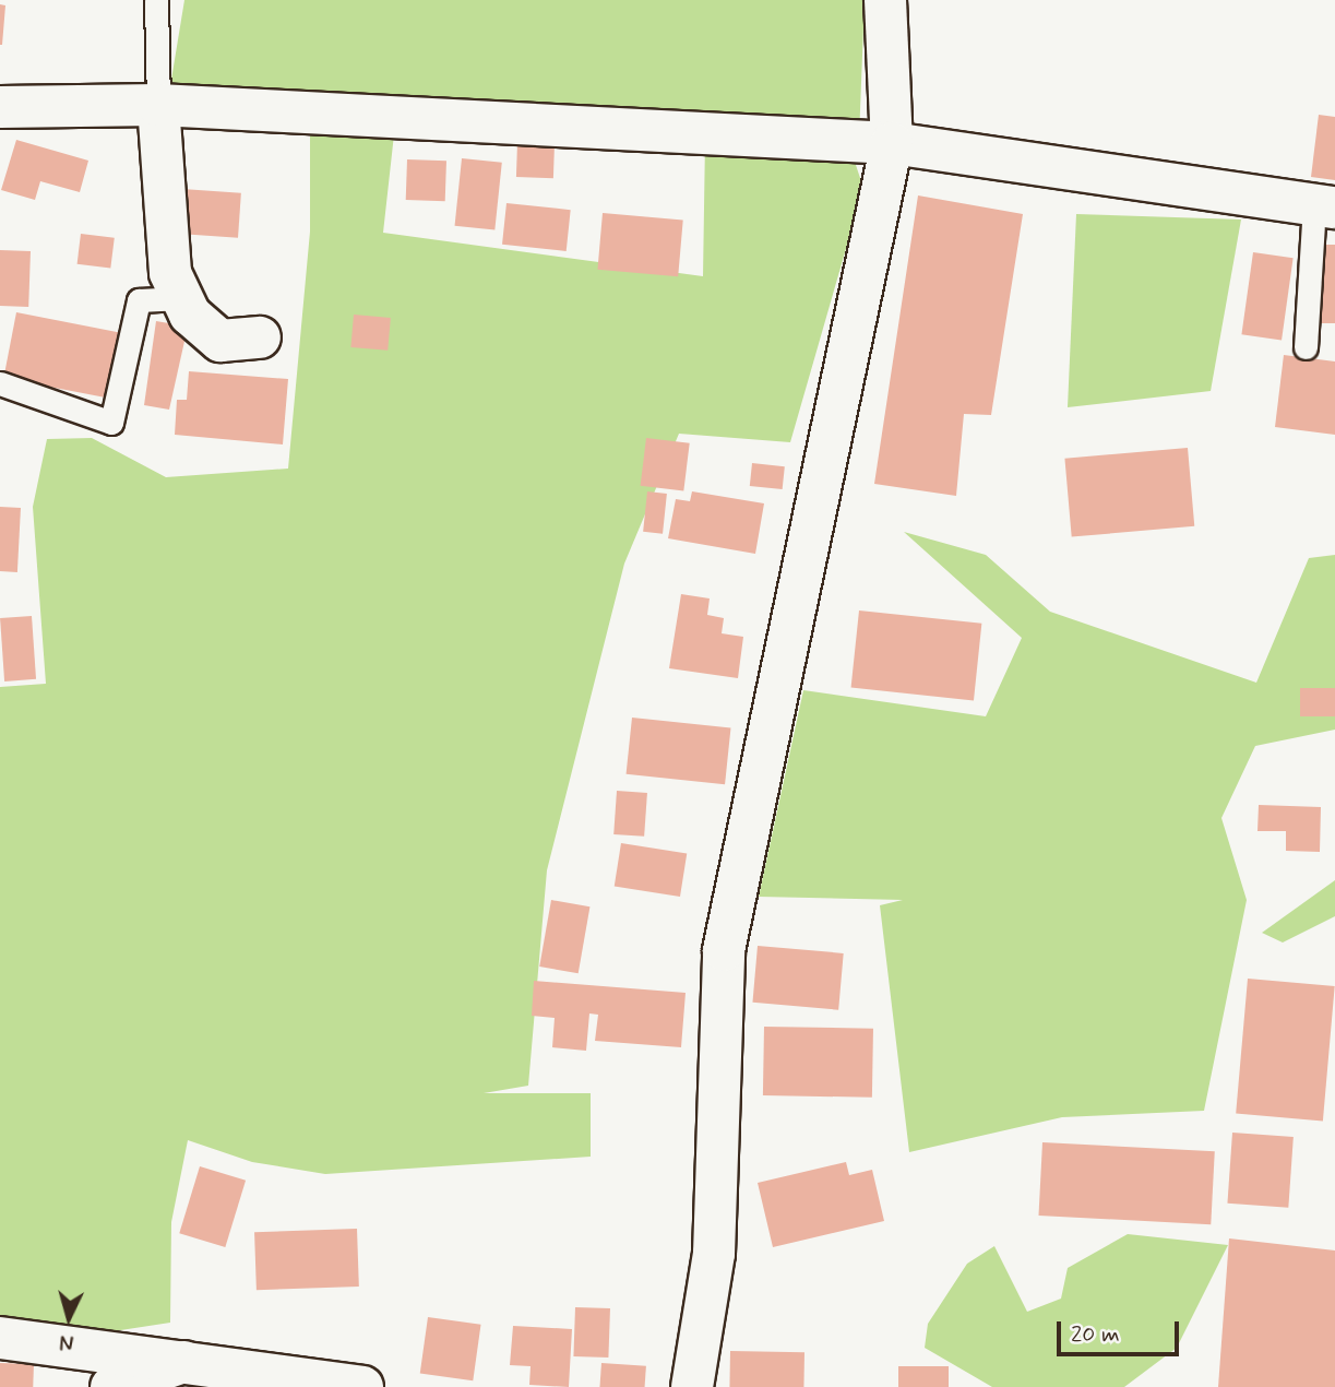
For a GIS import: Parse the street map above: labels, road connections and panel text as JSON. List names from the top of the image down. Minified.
{"scale_bar":"20 m","north":"bottom"}
